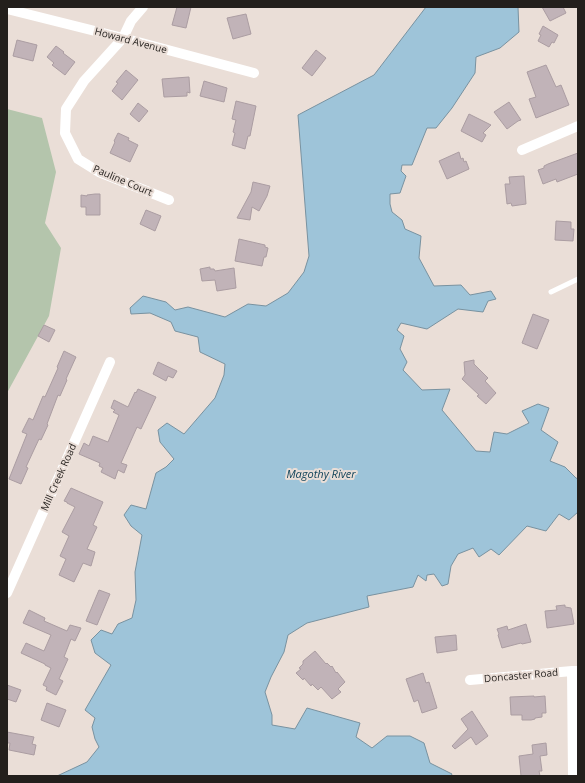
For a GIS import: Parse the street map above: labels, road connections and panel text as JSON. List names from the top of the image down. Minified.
{"streets":{"street":["Howard Avenue","Pauline Court","Mill Creek Road","Doncaster Road"]},"crossings":[["Howard Avenue","Pauline Court"]],"water":["Magothy River"]}
